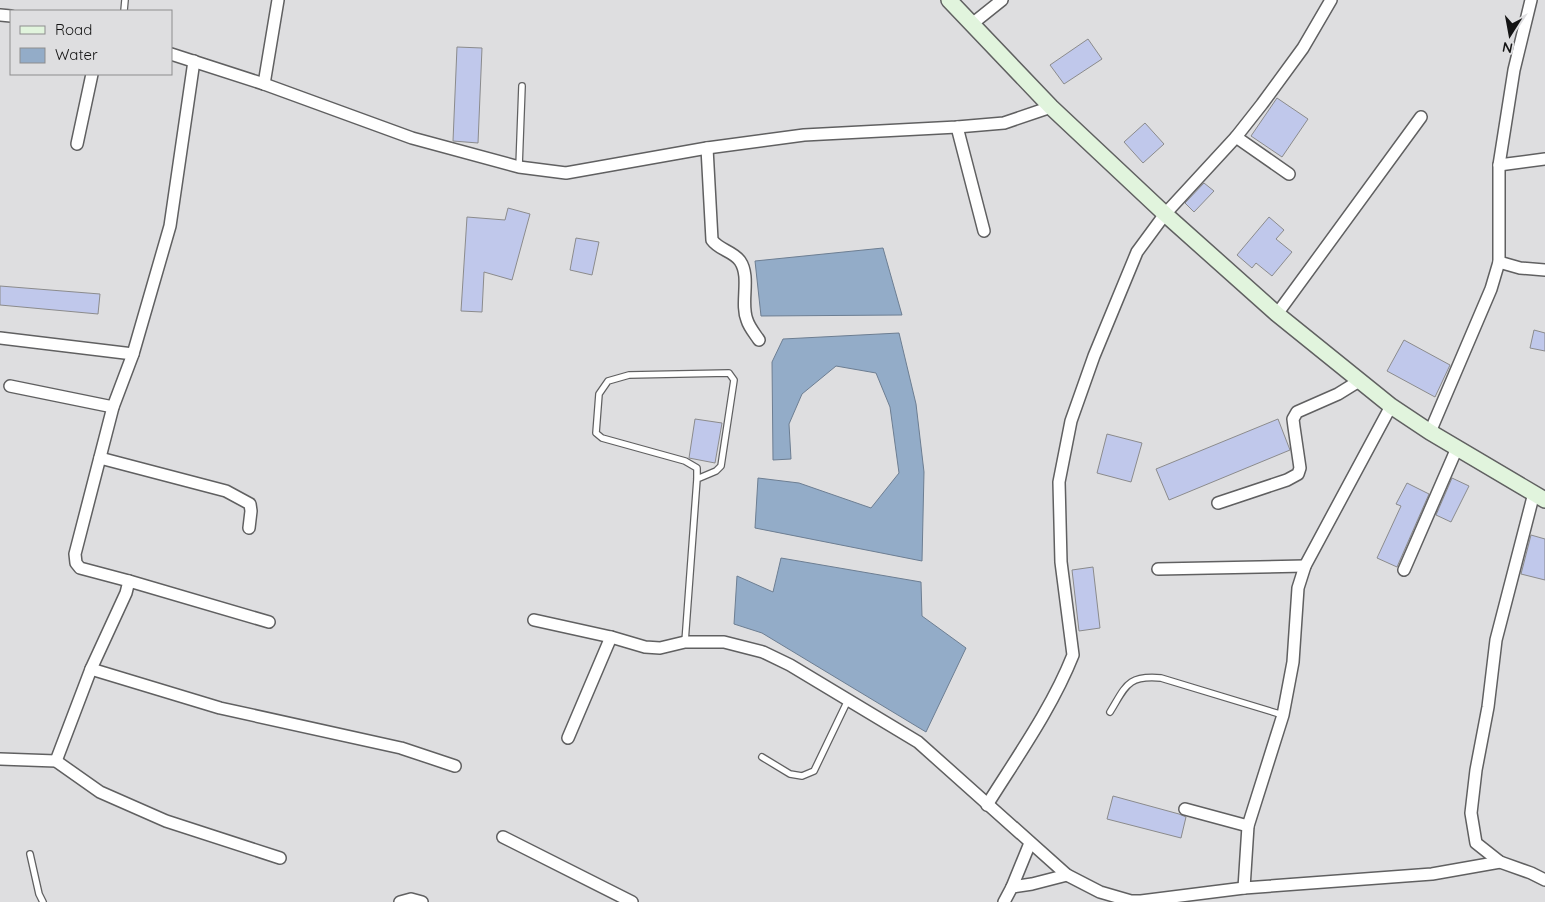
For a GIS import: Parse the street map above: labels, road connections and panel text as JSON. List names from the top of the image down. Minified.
{"legend":["Road","Water"],"north":"bottom"}
